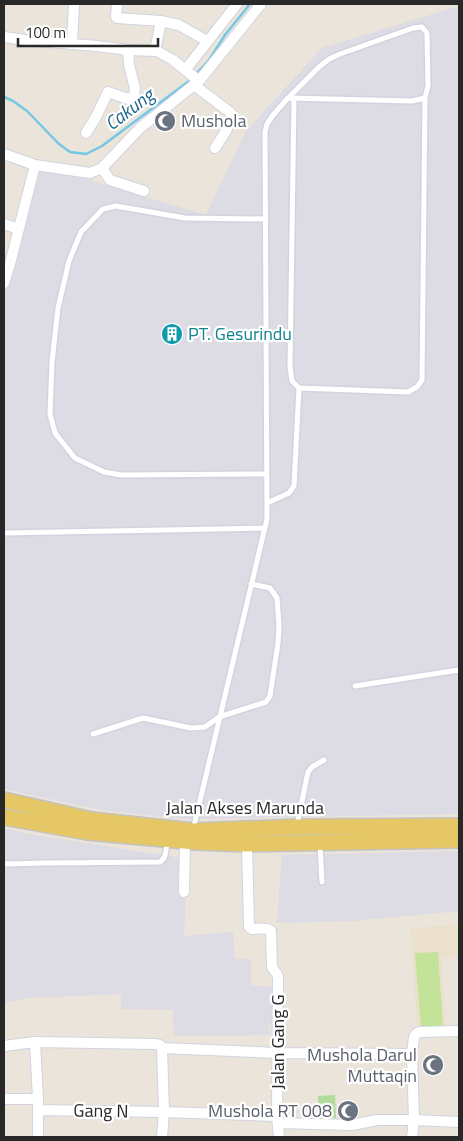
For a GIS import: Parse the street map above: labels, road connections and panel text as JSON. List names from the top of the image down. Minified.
{"streets":{"main road":["Jalan Akses Marunda"],"street":["Jalan Gang G","Gang N"]},"crossings":[["Jalan Akses Marunda","Jalan Gang G"],["Jalan Gang G","Gang N"]],"water":["Cakung"],"places":{"mosque":["Mushola","Mushola Darul Muttaqin","Mushola RT 008"],"building":["PT. Gesurindu"]},"scale_bar":"100 m"}
